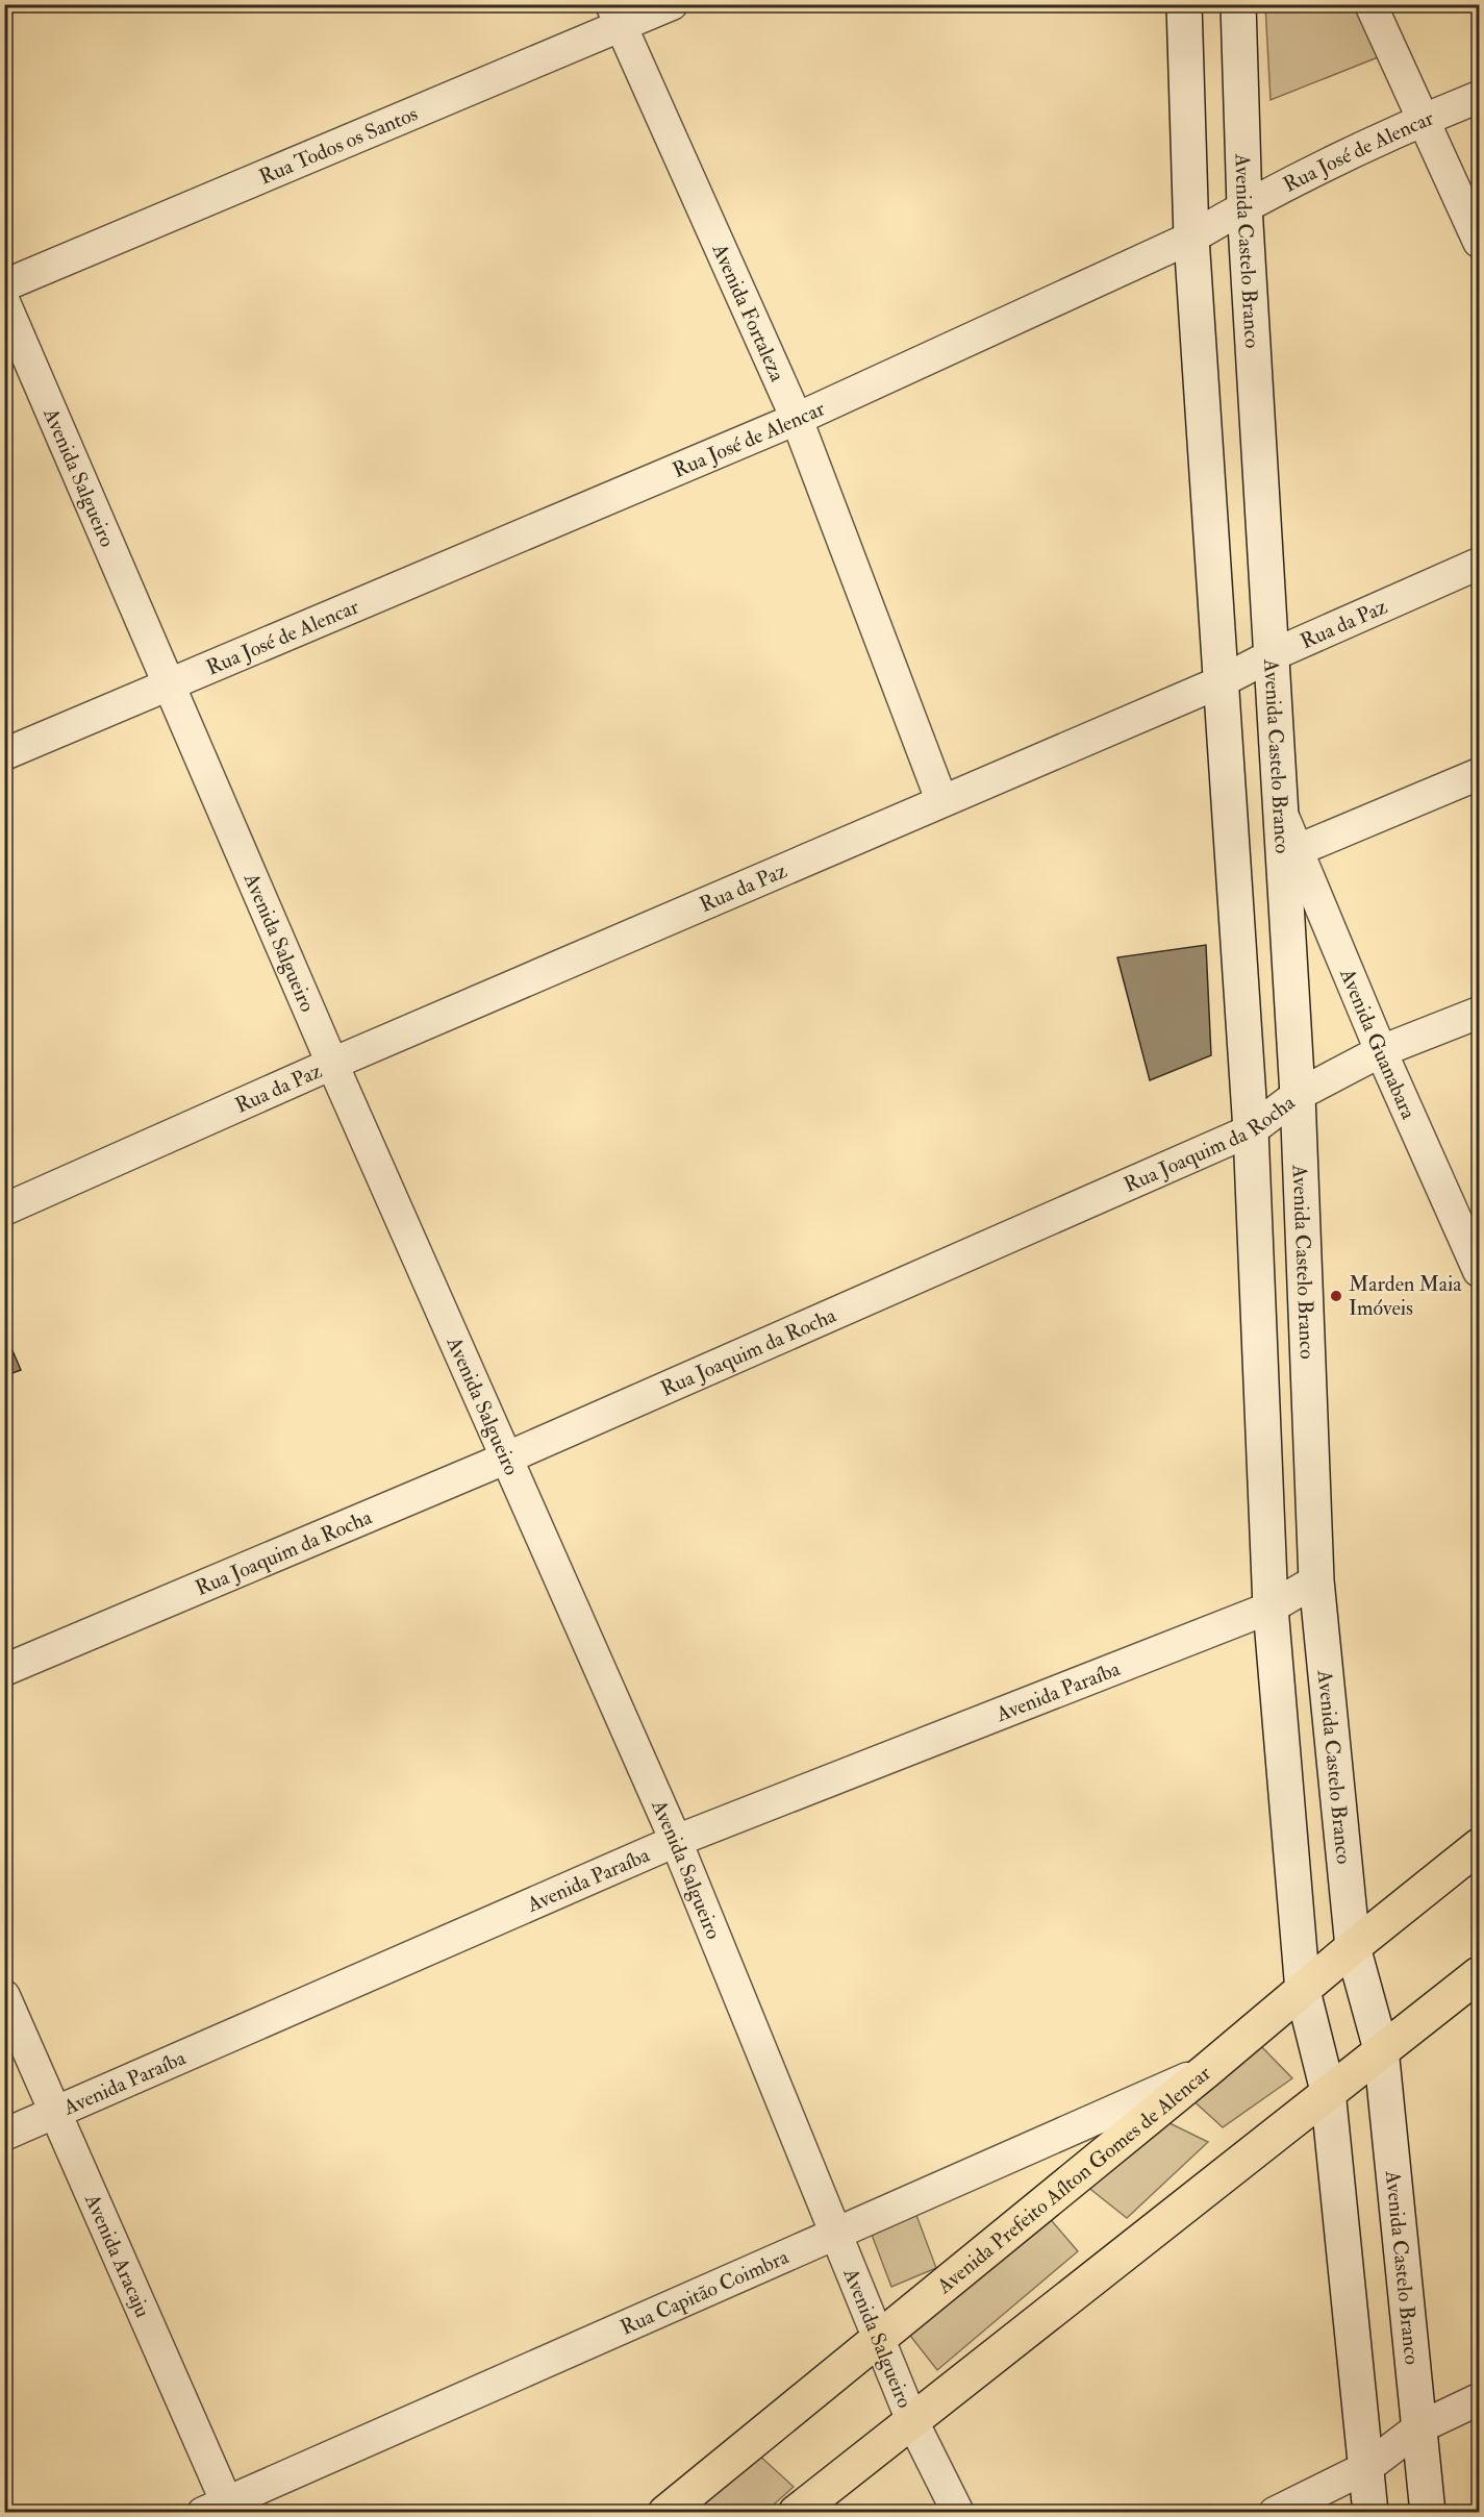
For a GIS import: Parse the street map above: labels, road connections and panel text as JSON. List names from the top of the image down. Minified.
{"streets":{"main road":["Avenida Castelo Branco","Avenida Prefeito Aílton Gomes de Alencar"],"street":["Rua Todos os Santos","Rua José de Alencar","Avenida Fortaleza","Avenida Salgueiro","Rua da Paz","Avenida Guanabara","Rua Joaquim da Rocha","Avenida Paraíba","Avenida Aracaju","Rua Capitão Coimbra"]},"crossings":[["Rua Todos os Santos","Avenida Fortaleza"],["Rua José de Alencar","Avenida Castelo Branco"],["Rua José de Alencar","Avenida Fortaleza"],["Rua José de Alencar","Avenida Salgueiro"],["Avenida Castelo Branco","Rua da Paz"],["Avenida Castelo Branco","Avenida Guanabara"],["Avenida Castelo Branco","Rua Joaquim da Rocha"],["Avenida Castelo Branco","Avenida Paraíba"],["Avenida Castelo Branco","Avenida Prefeito Aílton Gomes de Alencar"],["Avenida Fortaleza","Rua da Paz"],["Avenida Salgueiro","Rua da Paz"],["Avenida Salgueiro","Rua Joaquim da Rocha"],["Avenida Salgueiro","Avenida Paraíba"],["Avenida Salgueiro","Avenida Prefeito Aílton Gomes de Alencar"],["Avenida Salgueiro","Rua Capitão Coimbra"],["Avenida Guanabara","Rua Joaquim da Rocha"],["Avenida Paraíba","Avenida Aracaju"],["Avenida Prefeito Aílton Gomes de Alencar","Rua Capitão Coimbra"],["Avenida Aracaju","Rua Capitão Coimbra"]],"places":["Marden Maia Imóveis"]}
